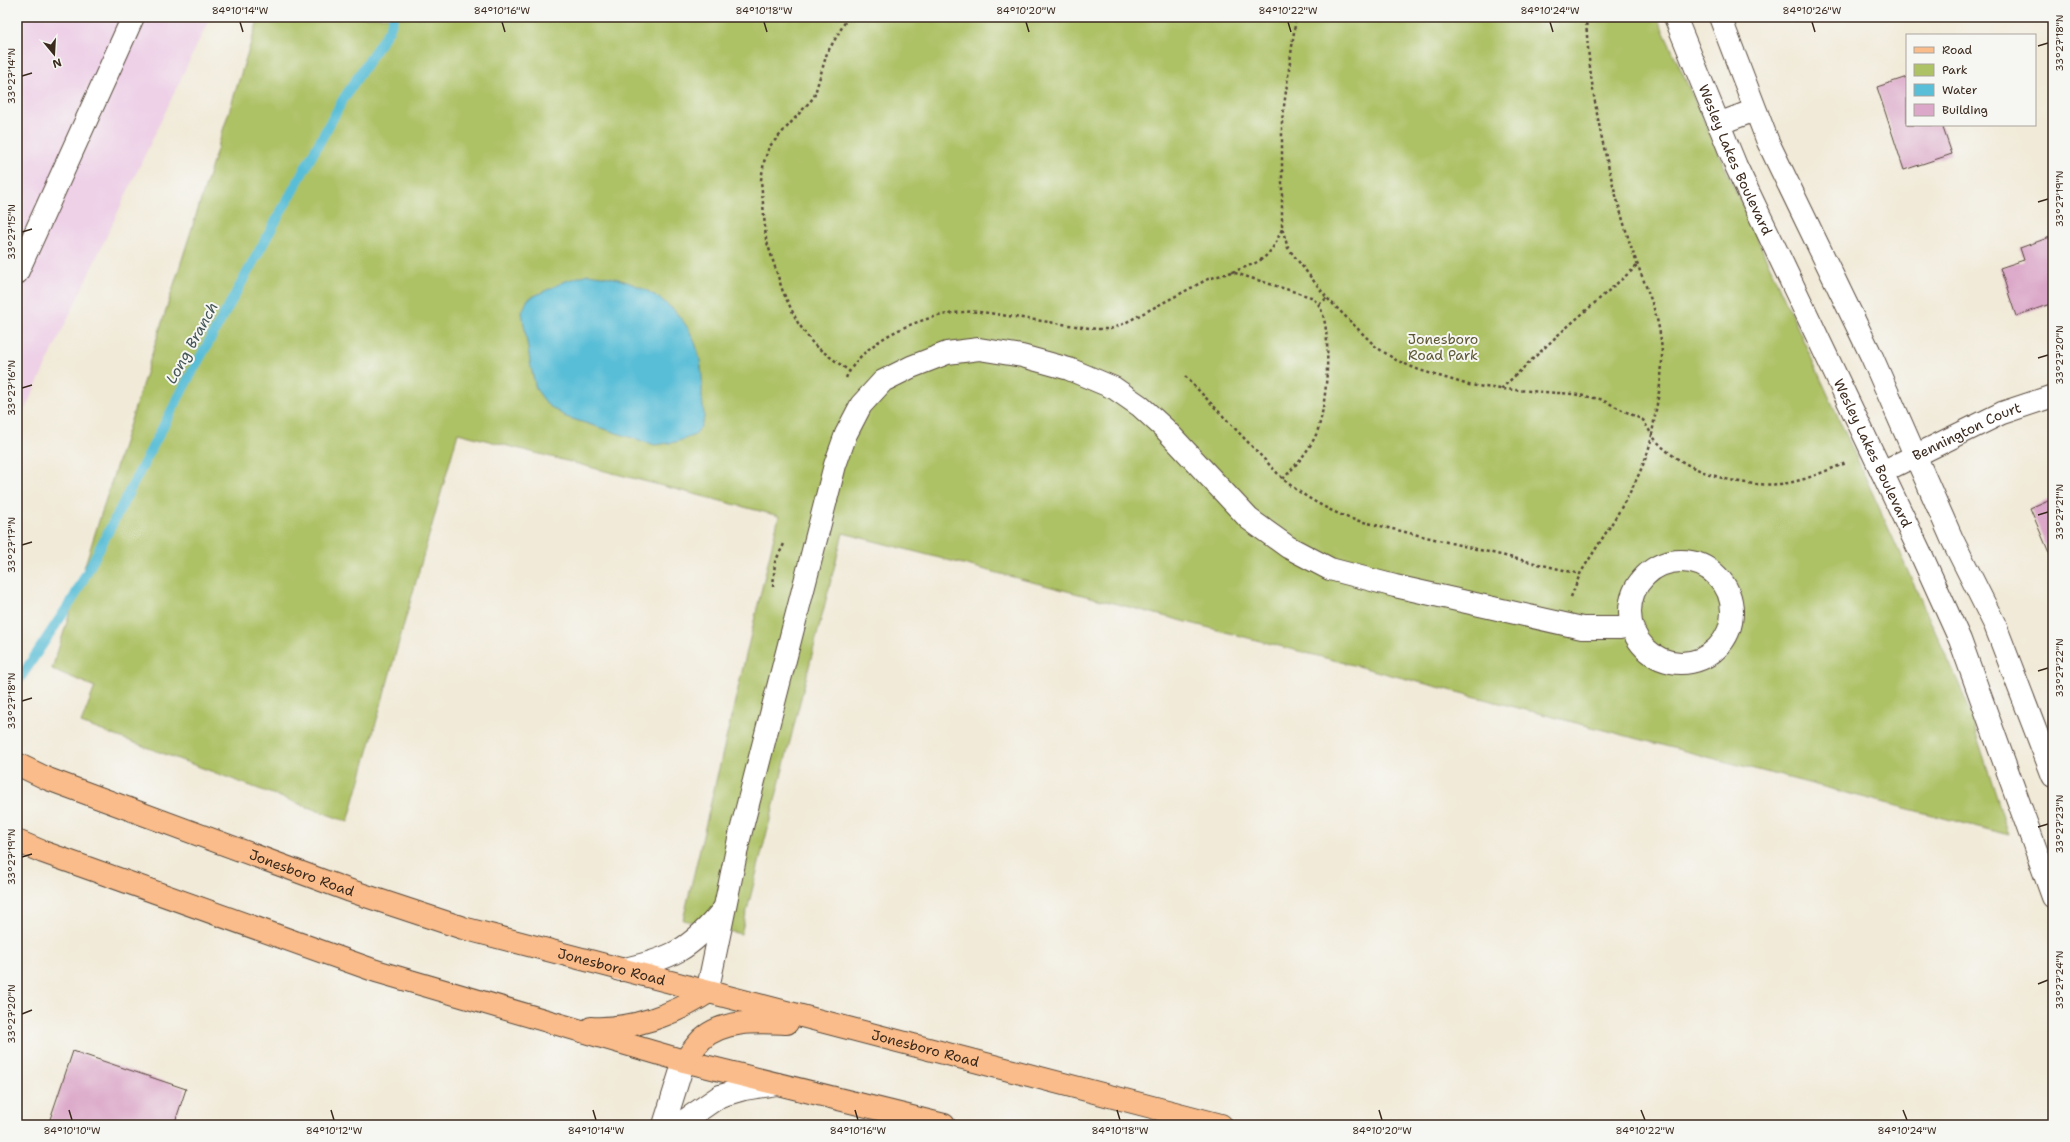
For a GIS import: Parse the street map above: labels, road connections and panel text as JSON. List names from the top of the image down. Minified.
{"streets":{"main road":["Jonesboro Road"],"street":["Wesley Lakes Boulevard","Bennington Court"]},"crossings":[["Wesley Lakes Boulevard","Bennington Court"]],"water":["Long Branch"],"parks":["Jonesboro Road Park"],"legend":["Road","Park","Water","Building"],"north":"bottom","coordinates":["84°10'14\"W","84°10'16\"W","84°10'18\"W","84°10'20\"W","84°10'22\"W","84°10'24\"W","84°10'26\"W","33°27'18\"N","33°27'14\"N","33°27'19\"N","33°27'15\"N","33°27'20\"N","33°27'16\"N","33°27'21\"N","33°27'17\"N","33°27'22\"N","33°27'23\"N","33°27'24\"N","84°10'10\"W","84°10'12\"W"]}
